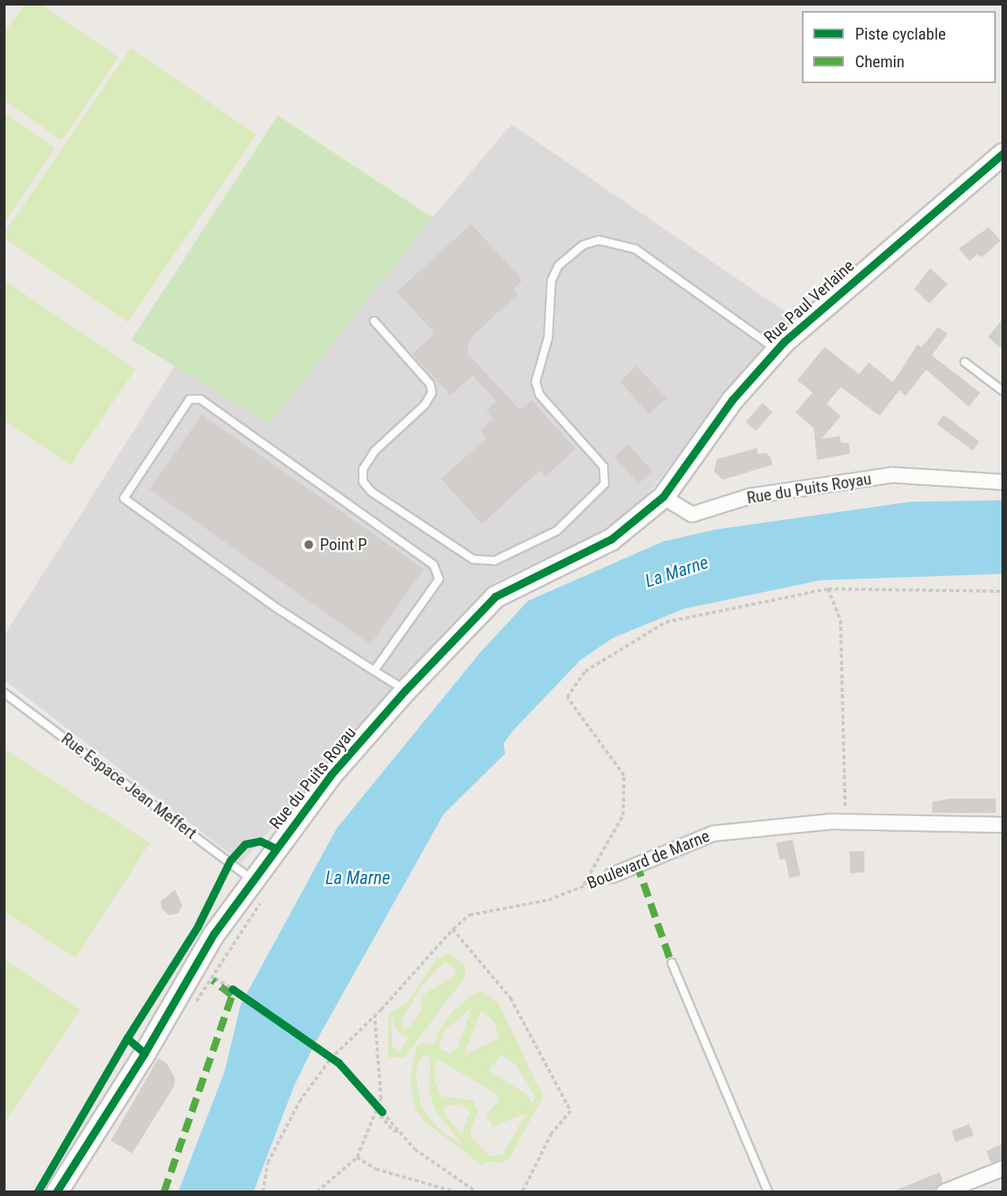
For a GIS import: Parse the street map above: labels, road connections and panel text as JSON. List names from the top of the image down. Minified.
{"streets":{"street":["Rue Paul Verlaine","Rue du Puits Royau","Boulevard de Marne"],"lane":["Rue Espace Jean Meffert"]},"crossings":[["Rue Paul Verlaine","Rue du Puits Royau"],["Rue du Puits Royau","Rue Espace Jean Meffert"]],"water":["La Marne"],"places":["Point P"],"legend":["Piste cyclable","Chemin"]}
